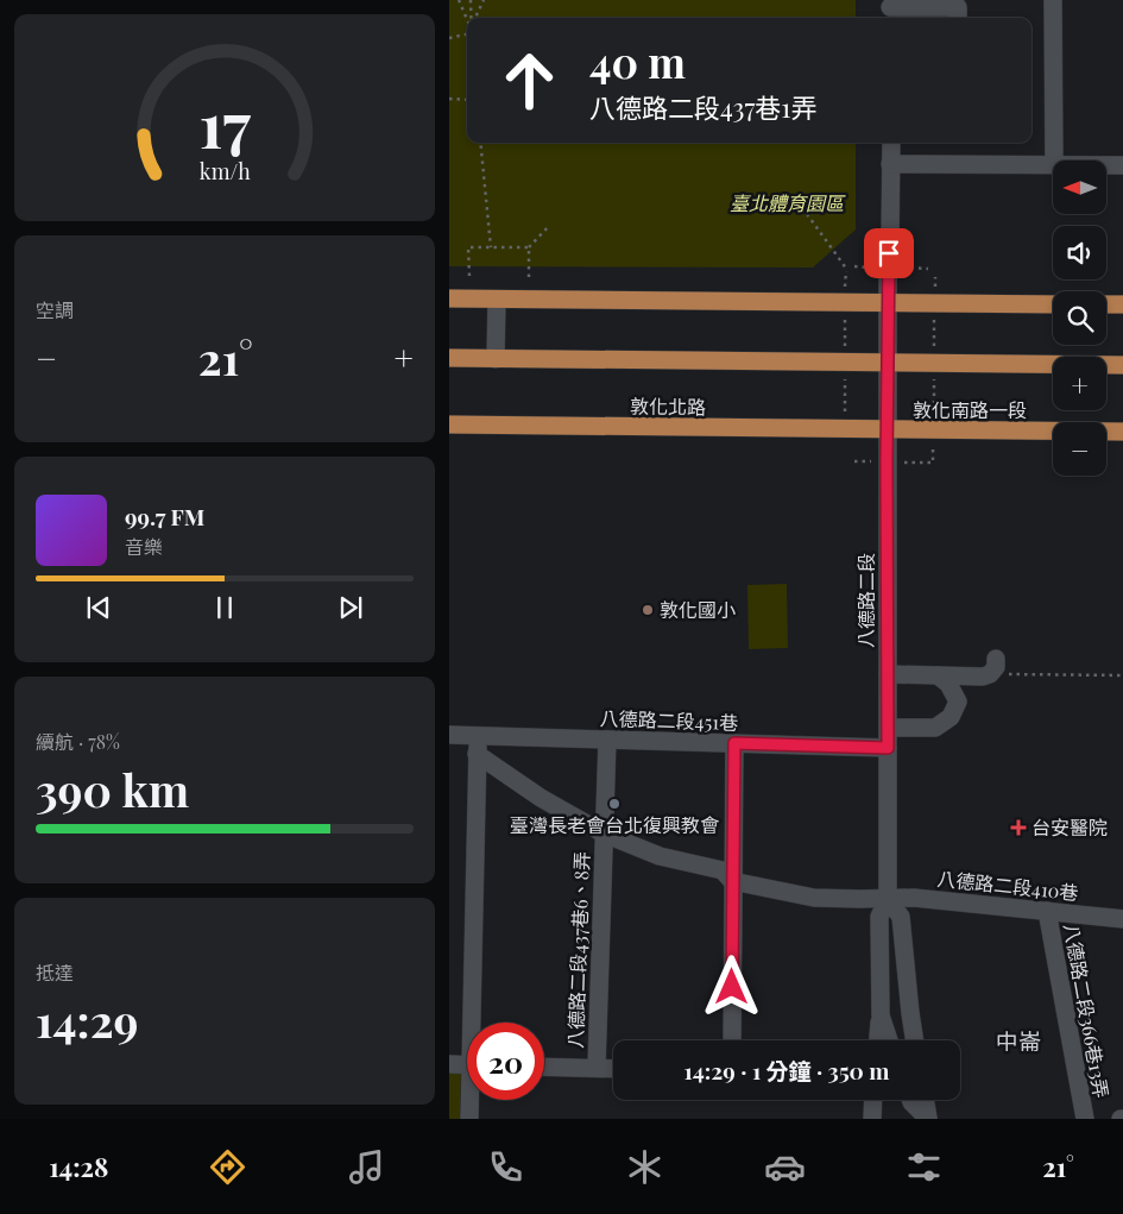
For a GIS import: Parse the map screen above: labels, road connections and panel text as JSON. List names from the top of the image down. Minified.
{"streets":{"main road":["敦化北路","敦化南路一段"],"street":["八德路二段","八德路二段451巷","八德路二段410巷","八德路二段437巷6、8弄","八德路二段366巷13弄"]},"crossings":[["敦化北路","敦化南路一段"],["敦化北路","八德路二段"],["敦化南路一段","八德路二段"],["八德路二段","八德路二段451巷"],["八德路二段","八德路二段410巷"],["八德路二段451巷","八德路二段410巷"],["八德路二段451巷","八德路二段437巷6、8弄"],["八德路二段410巷","八德路二段437巷6、8弄"],["八德路二段410巷","八德路二段366巷13弄"]],"districts":["中崙"],"parks":["臺北體育園區"],"places":{"other":["敦化國小","臺灣長老會台北復興教會"],"health":["台安醫院"]},"north":"left","page":{"turn":["40 m","八德路二段437巷1弄"],"map_buttons":["+","−"],"tile":["空調",["續航 · 78%","390 km"],["抵達","14:29"]],"heat":["−","21°","+"],"song":["99.7 FM","音樂"],"limit":"20","trip":"14:29 · 1 分鐘 · 350 m","tabs":["14:28","21°"],"gauge":["17","km/h"]}}
